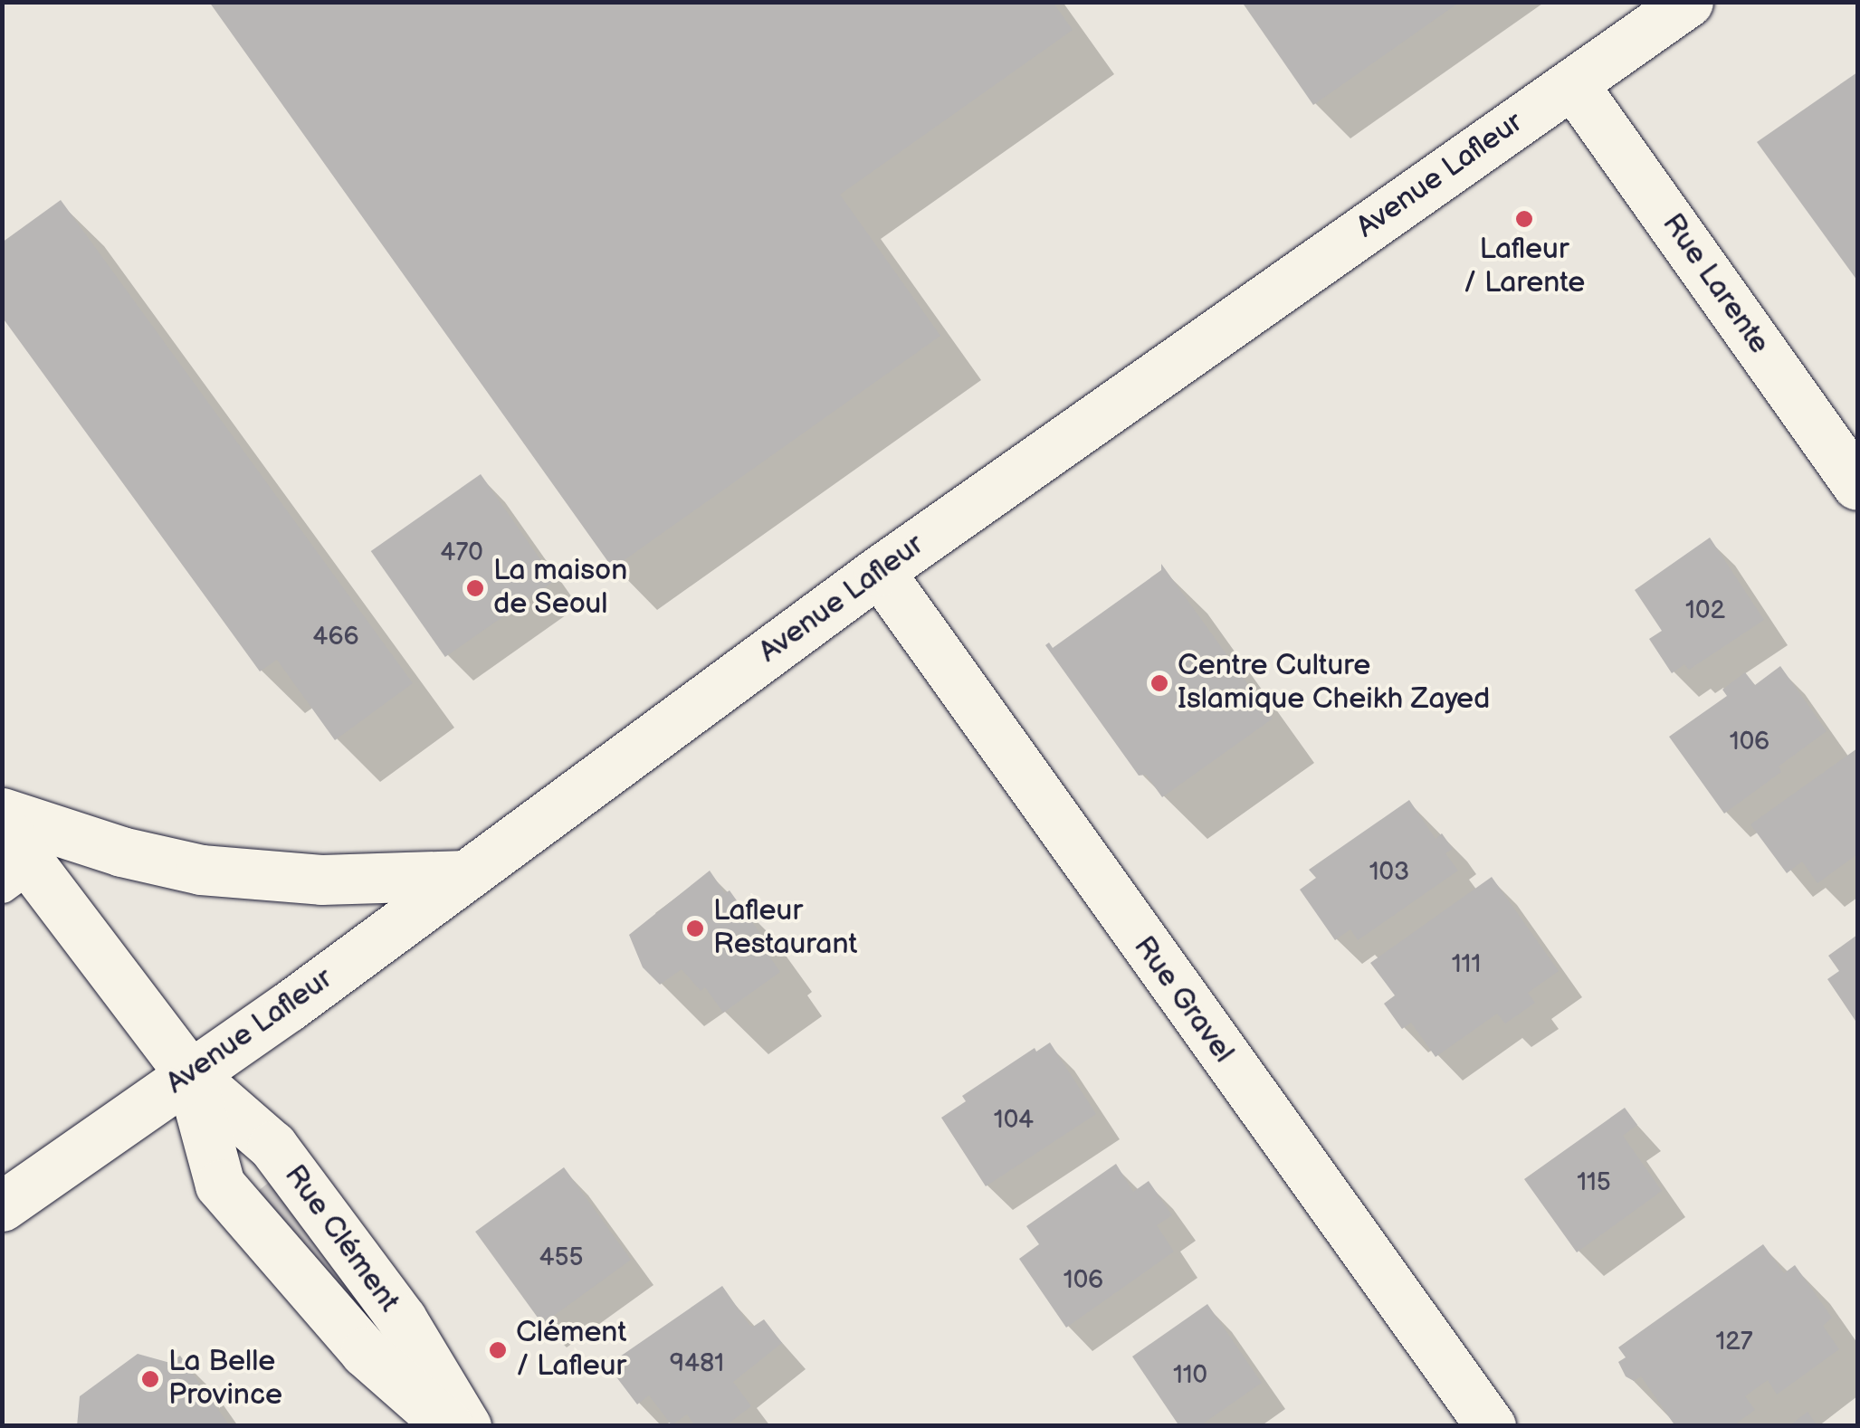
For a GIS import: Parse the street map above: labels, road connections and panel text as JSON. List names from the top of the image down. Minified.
{"streets":{"main road":["Avenue Lafleur","Rue Larente","Rue Gravel","Rue Clément"]},"crossings":[["Avenue Lafleur","Rue Larente"],["Avenue Lafleur","Rue Gravel"],["Avenue Lafleur","Rue Clément"]],"places":["Lafleur / Larente","La maison de Seoul","Centre Culture Islamique Cheikh Zayed","Lafleur Restaurant","Clément / Lafleur","La Belle Province"],"house_numbers":["470","102","466","106","103","111","104","115","455","106","127","9481","110"]}
